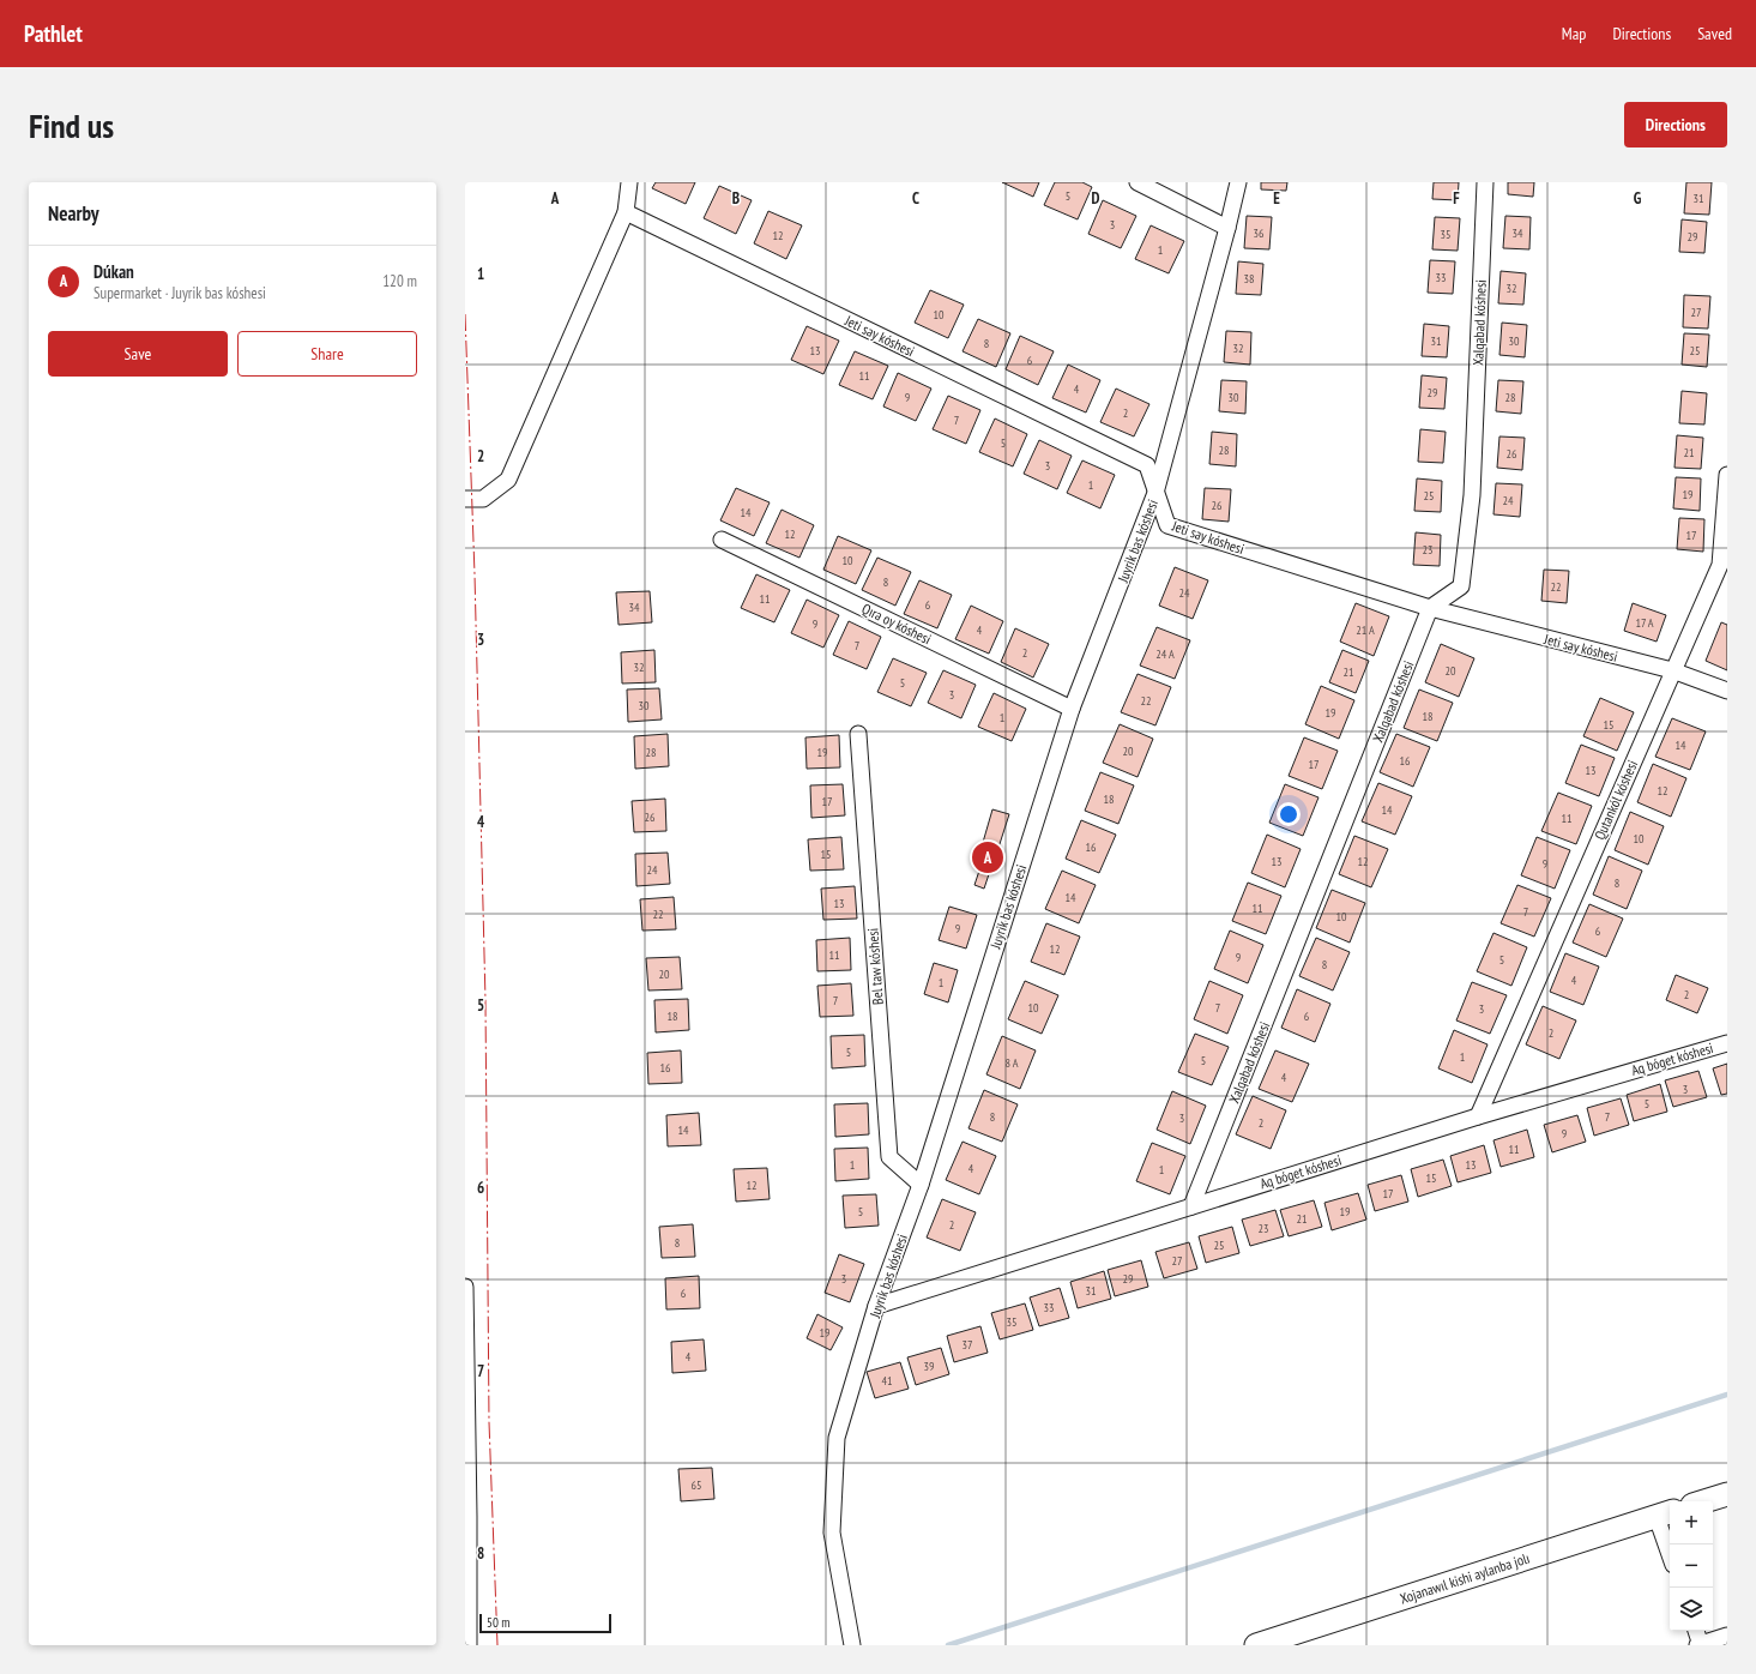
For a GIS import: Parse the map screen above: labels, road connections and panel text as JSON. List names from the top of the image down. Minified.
{"streets":{"main road":["Xojanawıl kishi aylanba jolı"],"street":["Xalqabad kóshesi","Jeti say kóshesi","Juyrik bas kóshesi","Qıra oy kóshesi","Qutankól kóshesi","Bel taw kóshesi","Aq bóget kóshesi"]},"crossings":[["Xalqabad kóshesi","Jeti say kóshesi"],["Xalqabad kóshesi","Aq bóget kóshesi"],["Jeti say kóshesi","Juyrik bas kóshesi"],["Jeti say kóshesi","Qutankól kóshesi"],["Juyrik bas kóshesi","Qıra oy kóshesi"],["Juyrik bas kóshesi","Bel taw kóshesi"],["Juyrik bas kóshesi","Aq bóget kóshesi"],["Qutankól kóshesi","Aq bóget kóshesi"]],"house_numbers":["5","31","3","36","34","35","12","29","1","33","38","32","27","10","31","30","8","32","13","25","6","11","4","29","9","30","28","2","7","5","28","21","26","3","1","19","25","24","26","14","12","17","23","10","8","22","24","11","6","34","17 А","9","4","21 А","7","2","24 А","32","20","21","5","3","22","30","19","18","1","15","14","20","28","19","16","17","13","12","18","17","14","26","11","10","16","15","13","12","9","24","8","14","13","11","7","22","10","9","6","12","11","9","5","8","20","4","1","2","7","10","7","3","18","6","2","5","1","5","8 А","16","4","3","5","8","7","3","2","14","9","11","1","13","4","1","15","12","17","5","19","21","2","23","8","25","27","3","29","31","6","33","35","19","37","4","39","41","65"],"scale_bar":"50 m","page":{"header":"Pathlet","nav":["Map","Directions","Saved"],"buttons":["Directions",["Save","Share"]],"title":"Find us","heading":"Nearby","list":[{"mark":"A","name":"Dúkan","note":"Supermarket · Juyrik bas kóshesi","value":"120 m"}],"pins":"A","map_buttons":["+","−"],"scale":"50 m"},"grid":{"columns":["A","B","C","D","E","F","G"],"rows":["1","2","3","4","5","6","7","8"]}}
